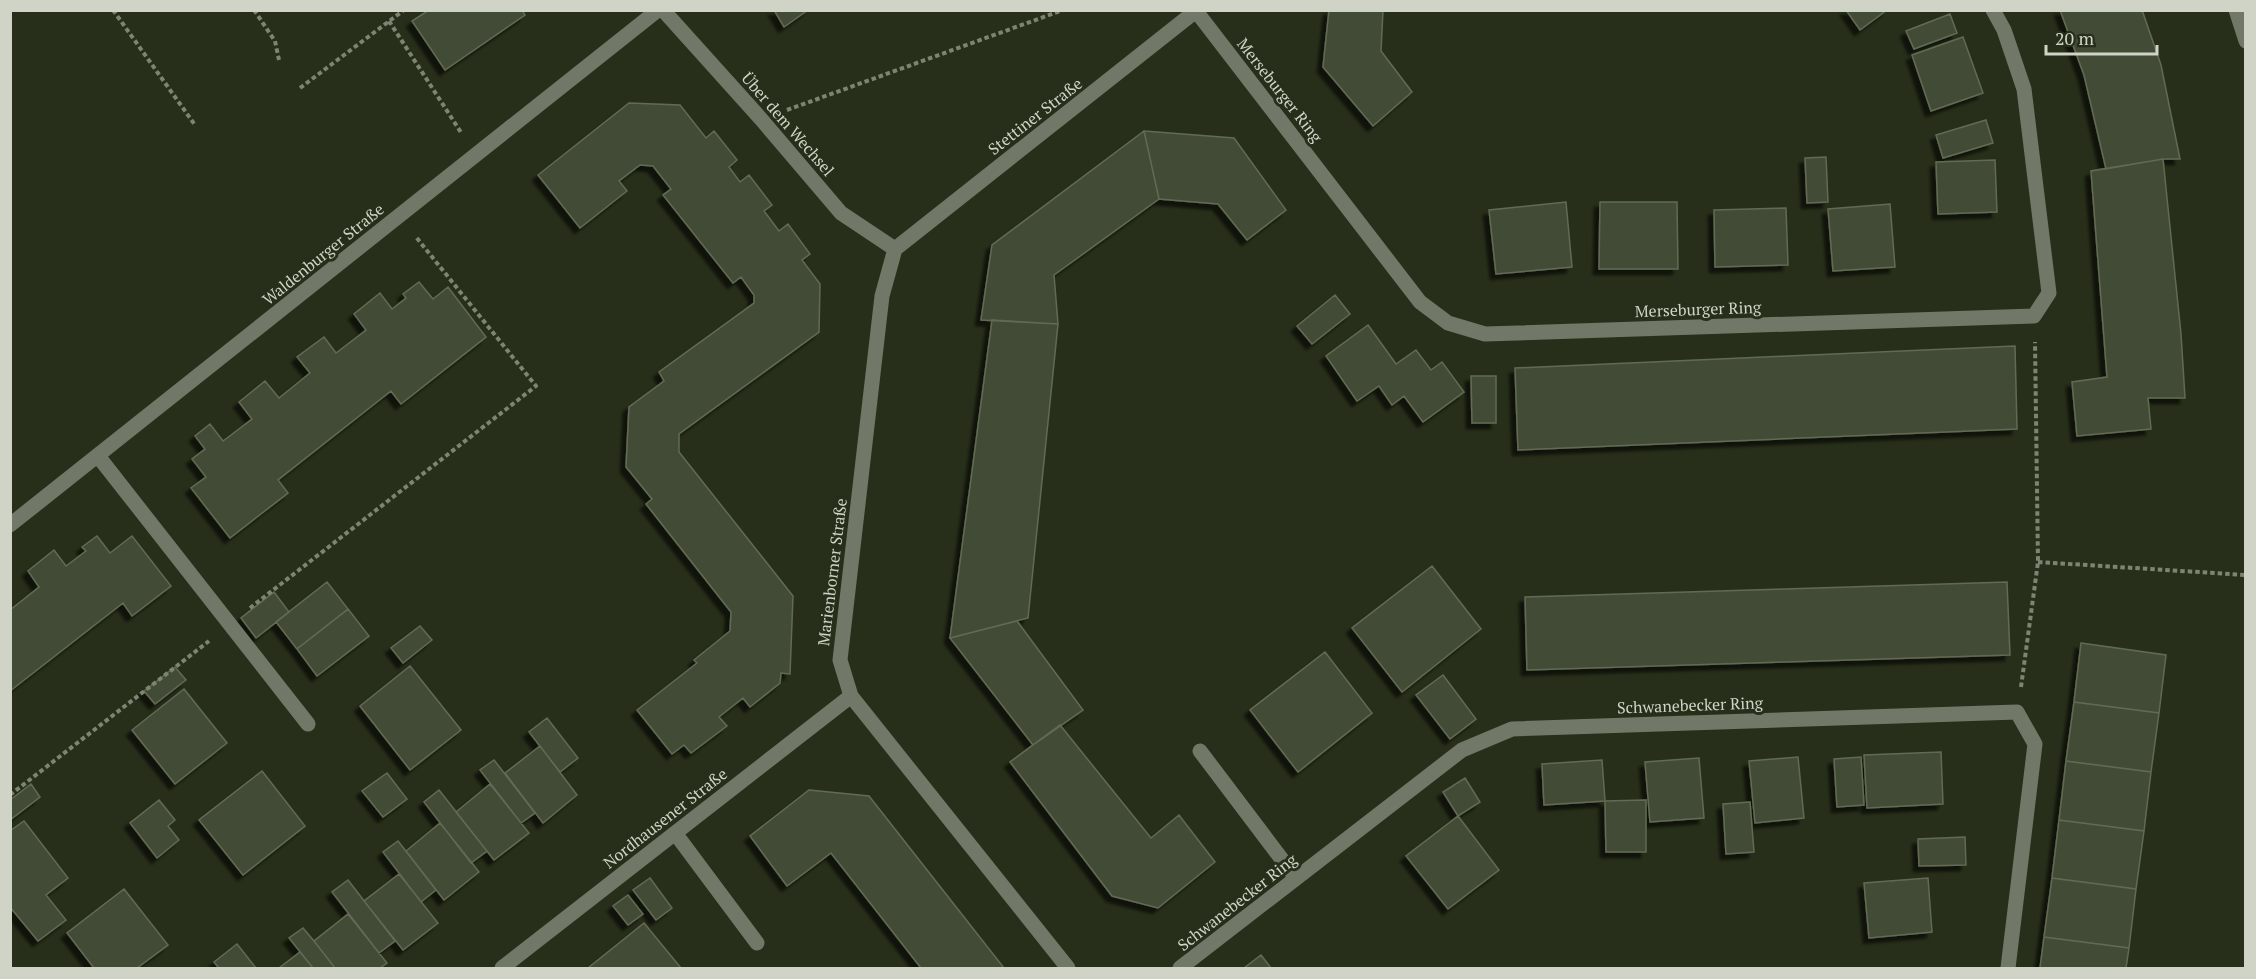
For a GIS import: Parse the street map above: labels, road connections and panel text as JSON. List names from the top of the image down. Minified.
{"streets":{"street":["Merseburger Ring","Stettiner Straße","Über dem Wechsel","Waldenburger Straße","Marienborner Straße","Schwanebecker Ring","Nordhausener Straße"]},"crossings":[["Merseburger Ring","Stettiner Straße"],["Stettiner Straße","Über dem Wechsel"],["Stettiner Straße","Marienborner Straße"],["Über dem Wechsel","Marienborner Straße"],["Marienborner Straße","Nordhausener Straße"]],"scale_bar":"20 m"}
